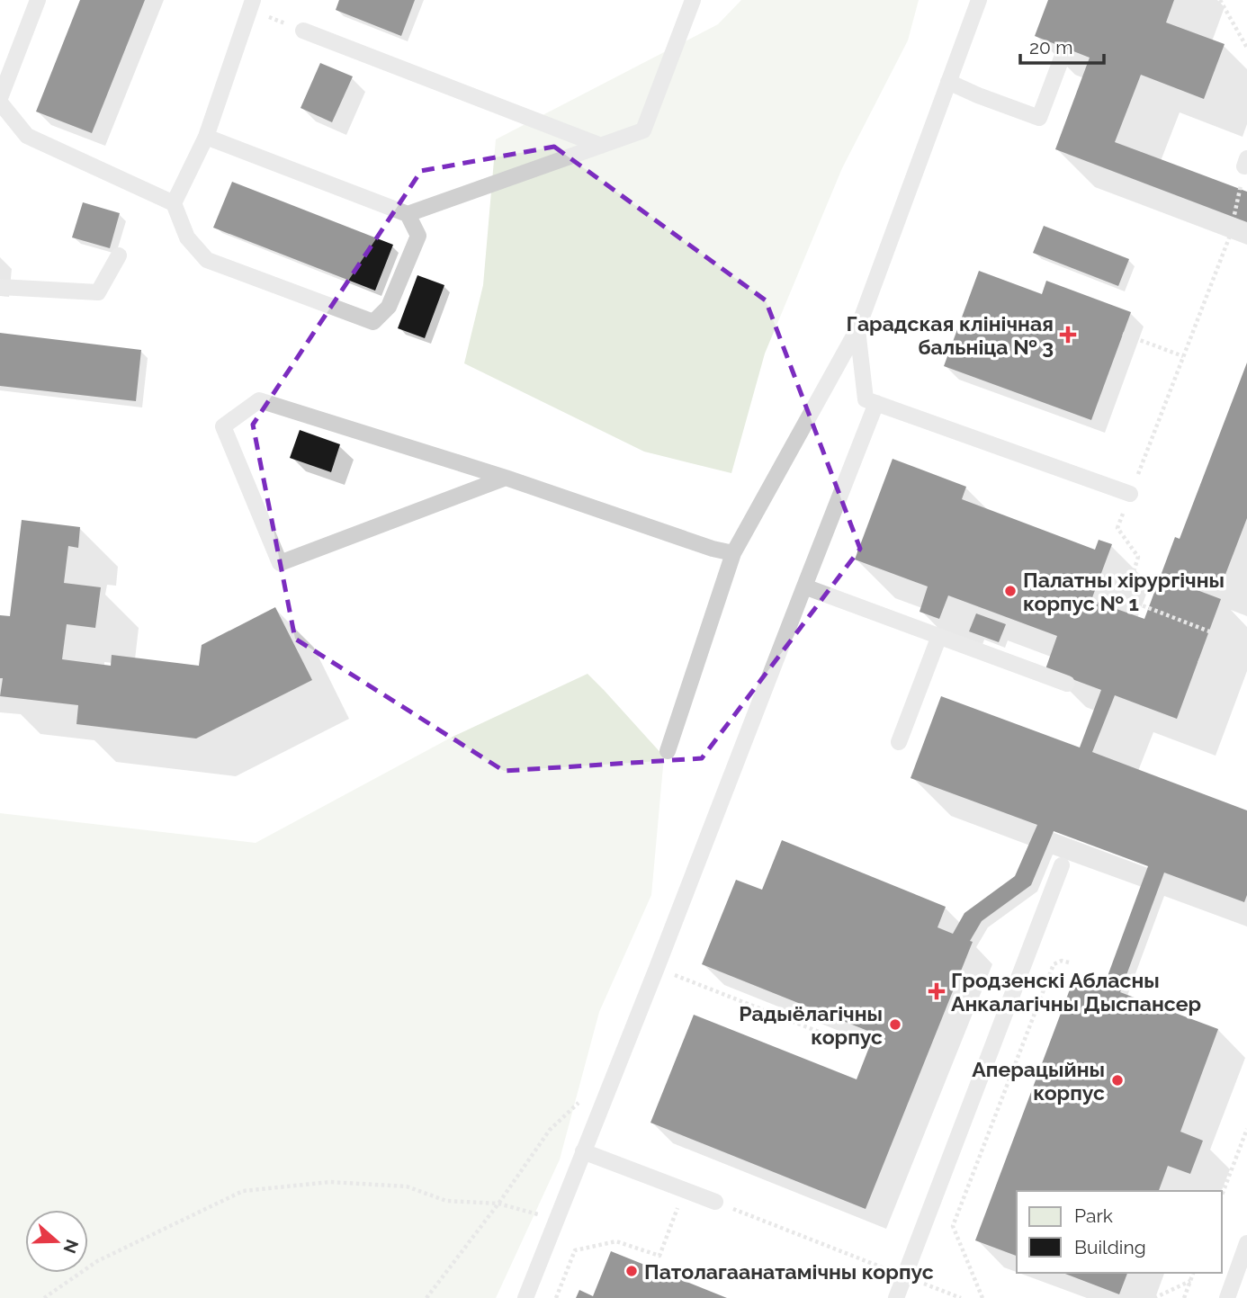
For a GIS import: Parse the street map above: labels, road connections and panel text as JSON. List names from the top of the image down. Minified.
{"places":{"health":["Гарадская клінічная бальніца № 3","Гродзенскі Абласны Анкалагічны Дыспансер"],"other":["Палатны хірургічны корпус № 1","Радыёлагічны корпус","Аперацыйны корпус","Патолагаанатамічны корпус"]},"legend":["Park","Building"],"scale_bar":"20 m","north":"right"}
